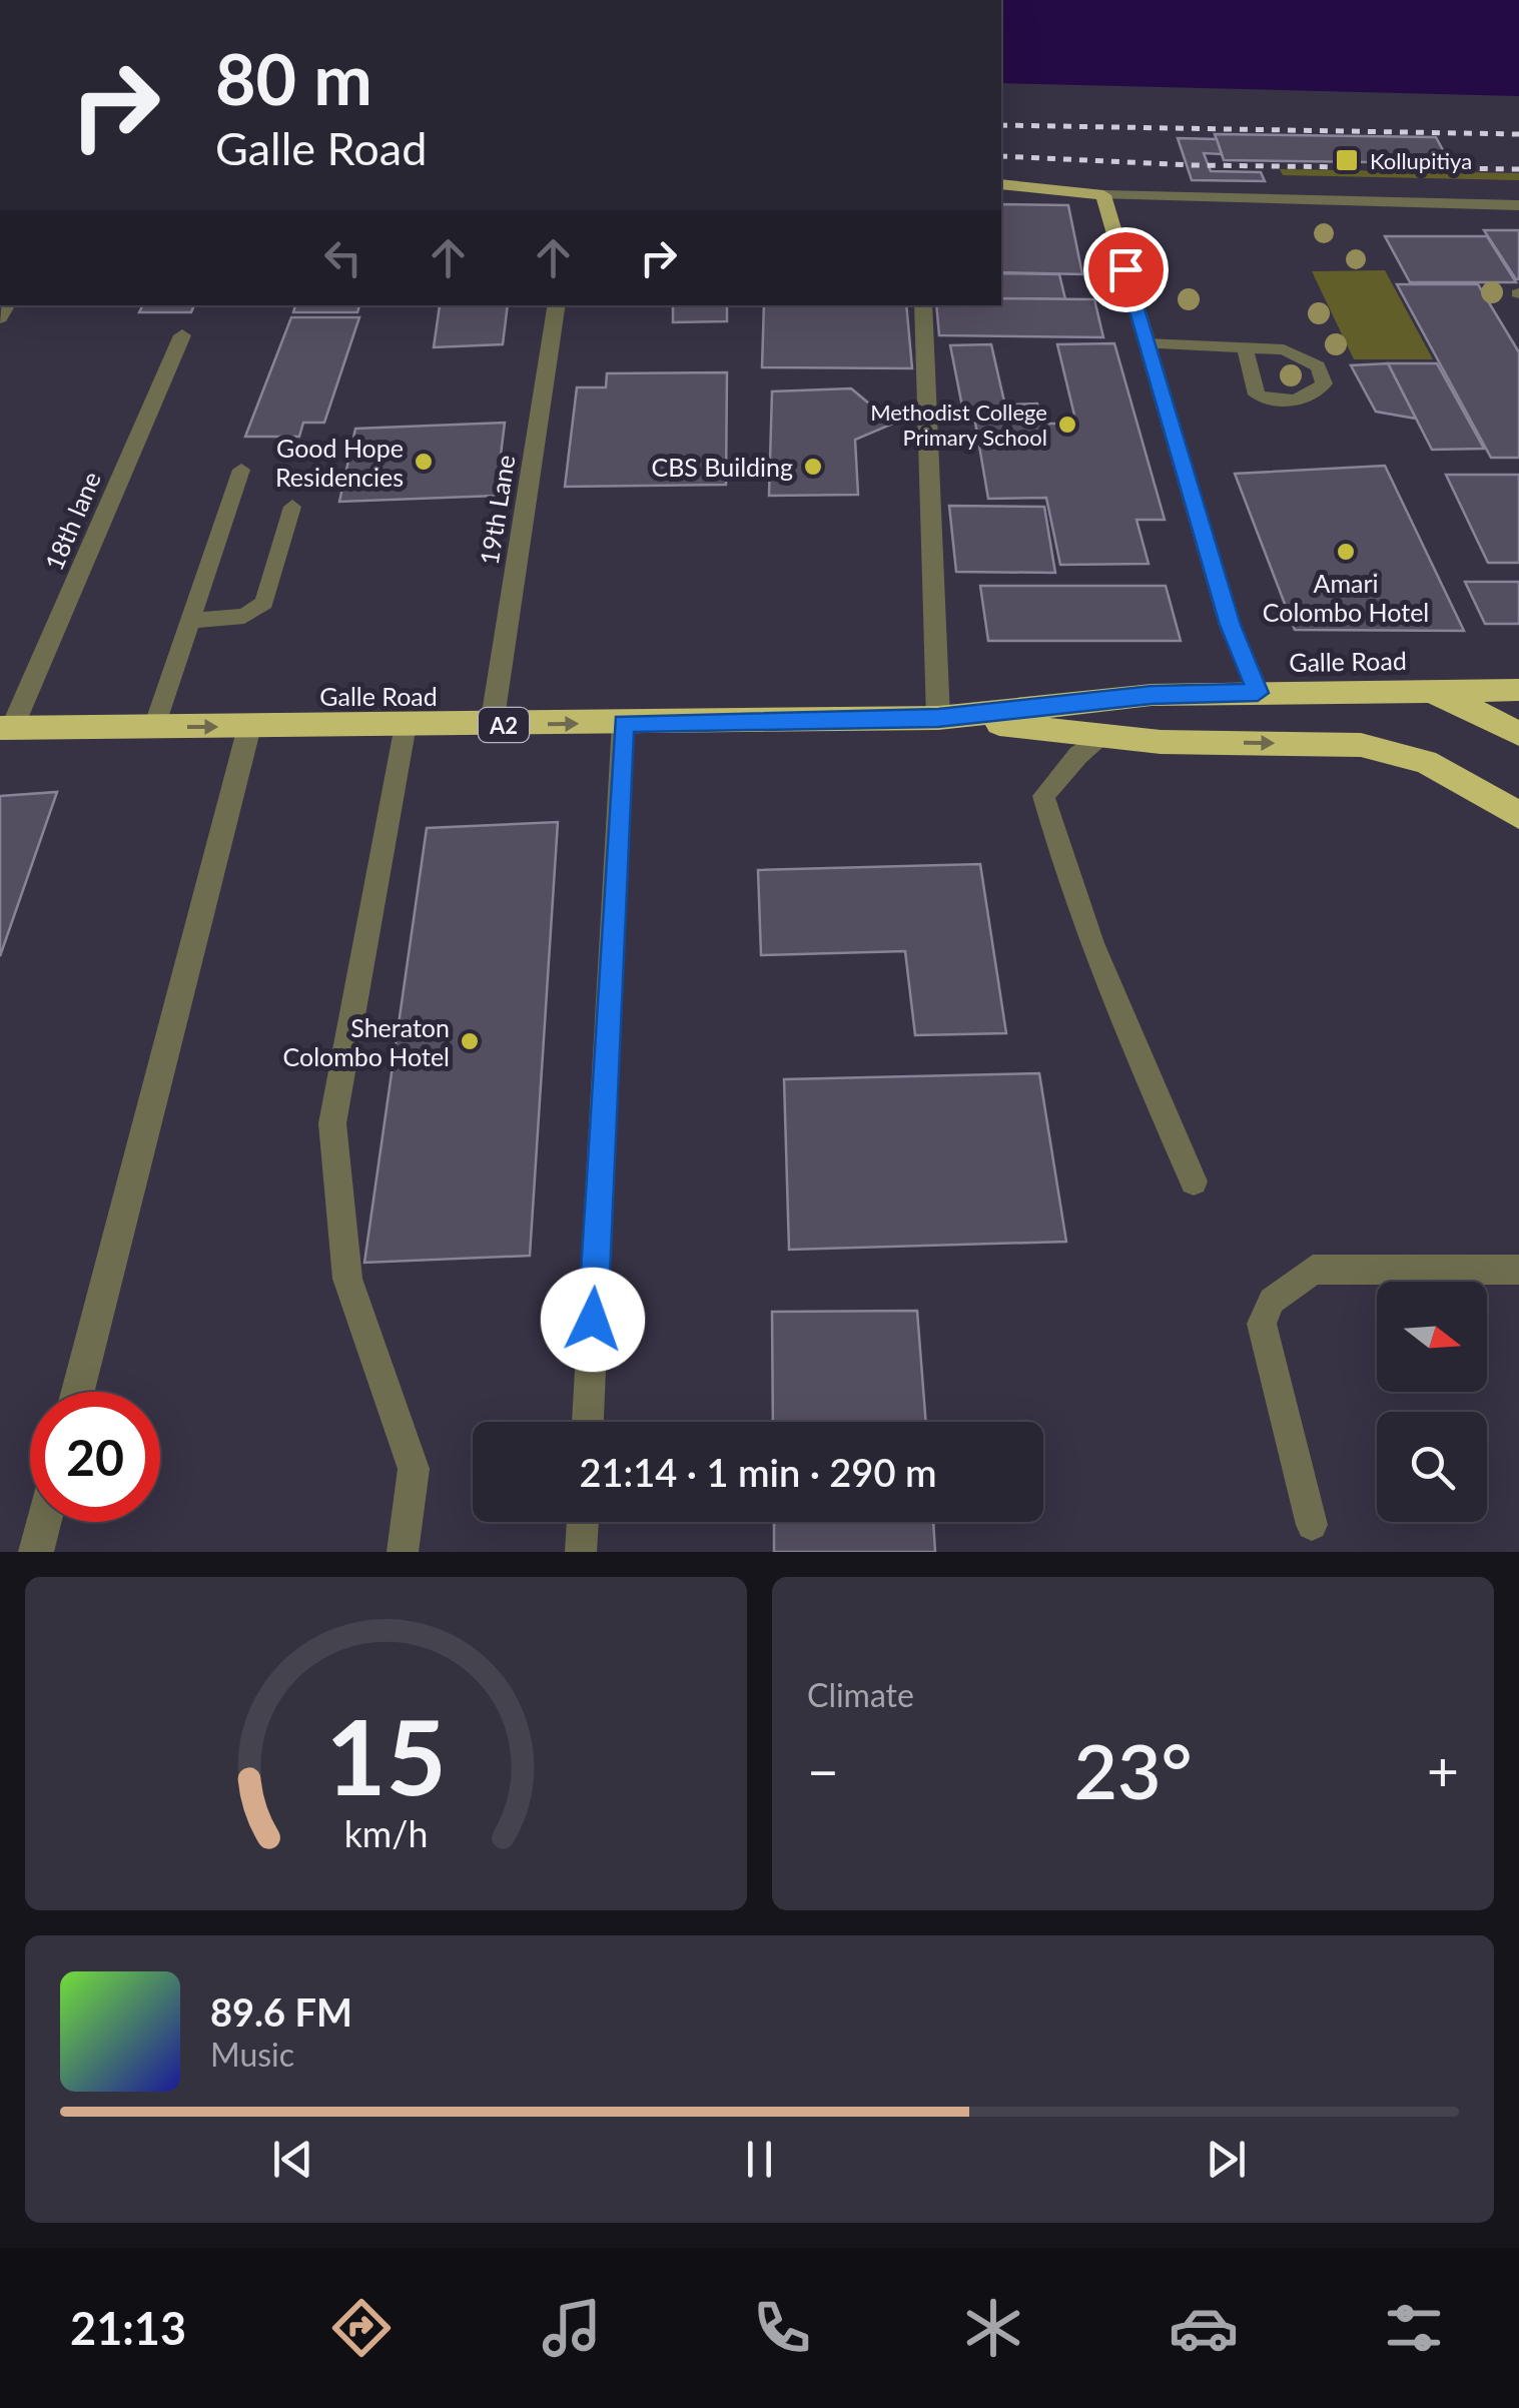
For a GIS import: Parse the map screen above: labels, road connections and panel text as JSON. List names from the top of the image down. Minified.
{"streets":{"highway":["Galle Road","A2"],"street":["19th Lane","18th lane"]},"crossings":[["19th Lane","Galle Road"],["18th lane","Galle Road"]],"places":{"transit":["Kollupitiya"],"other":["Methodist College Primary School","Good Hope Residencies","CBS Building","Amari Colombo Hotel","Sheraton Colombo Hotel"]},"north":"right","page":{"turn":["80 m","Galle Road"],"limit":"20","trip":"21:14 · 1 min · 290 m","tile":"Climate","heat":["−","23°","+"],"song":["89.6 FM","Music"],"tabs":"21:13","gauge":["15","km/h"]}}
